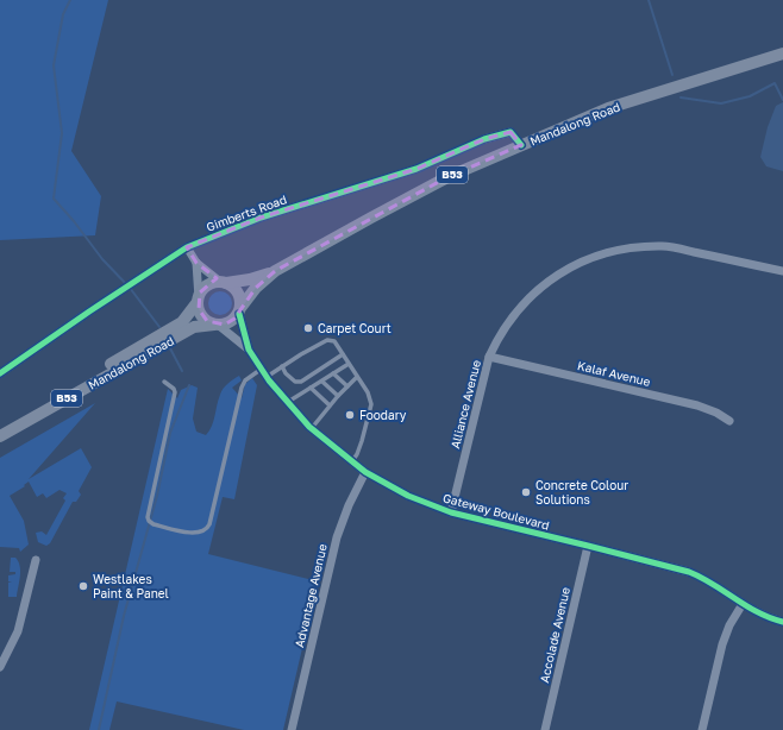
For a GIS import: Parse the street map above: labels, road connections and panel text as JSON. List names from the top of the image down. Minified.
{"streets":{"main road":["Mandalong Road","B53"],"street":["Gimberts Road","Kalaf Avenue","Alliance Avenue","Gateway Boulevard","Advantage Avenue","Accolade Avenue"]},"crossings":[["Mandalong Road","B53"],["Mandalong Road","Gimberts Road"],["Mandalong Road","Gateway Boulevard"],["B53","Gateway Boulevard"],["Kalaf Avenue","Alliance Avenue"],["Alliance Avenue","Gateway Boulevard"],["Gateway Boulevard","Advantage Avenue"],["Gateway Boulevard","Accolade Avenue"]],"places":["Carpet Court","Foodary","Concrete Colour Solutions","Westlakes Paint & Panel"]}
